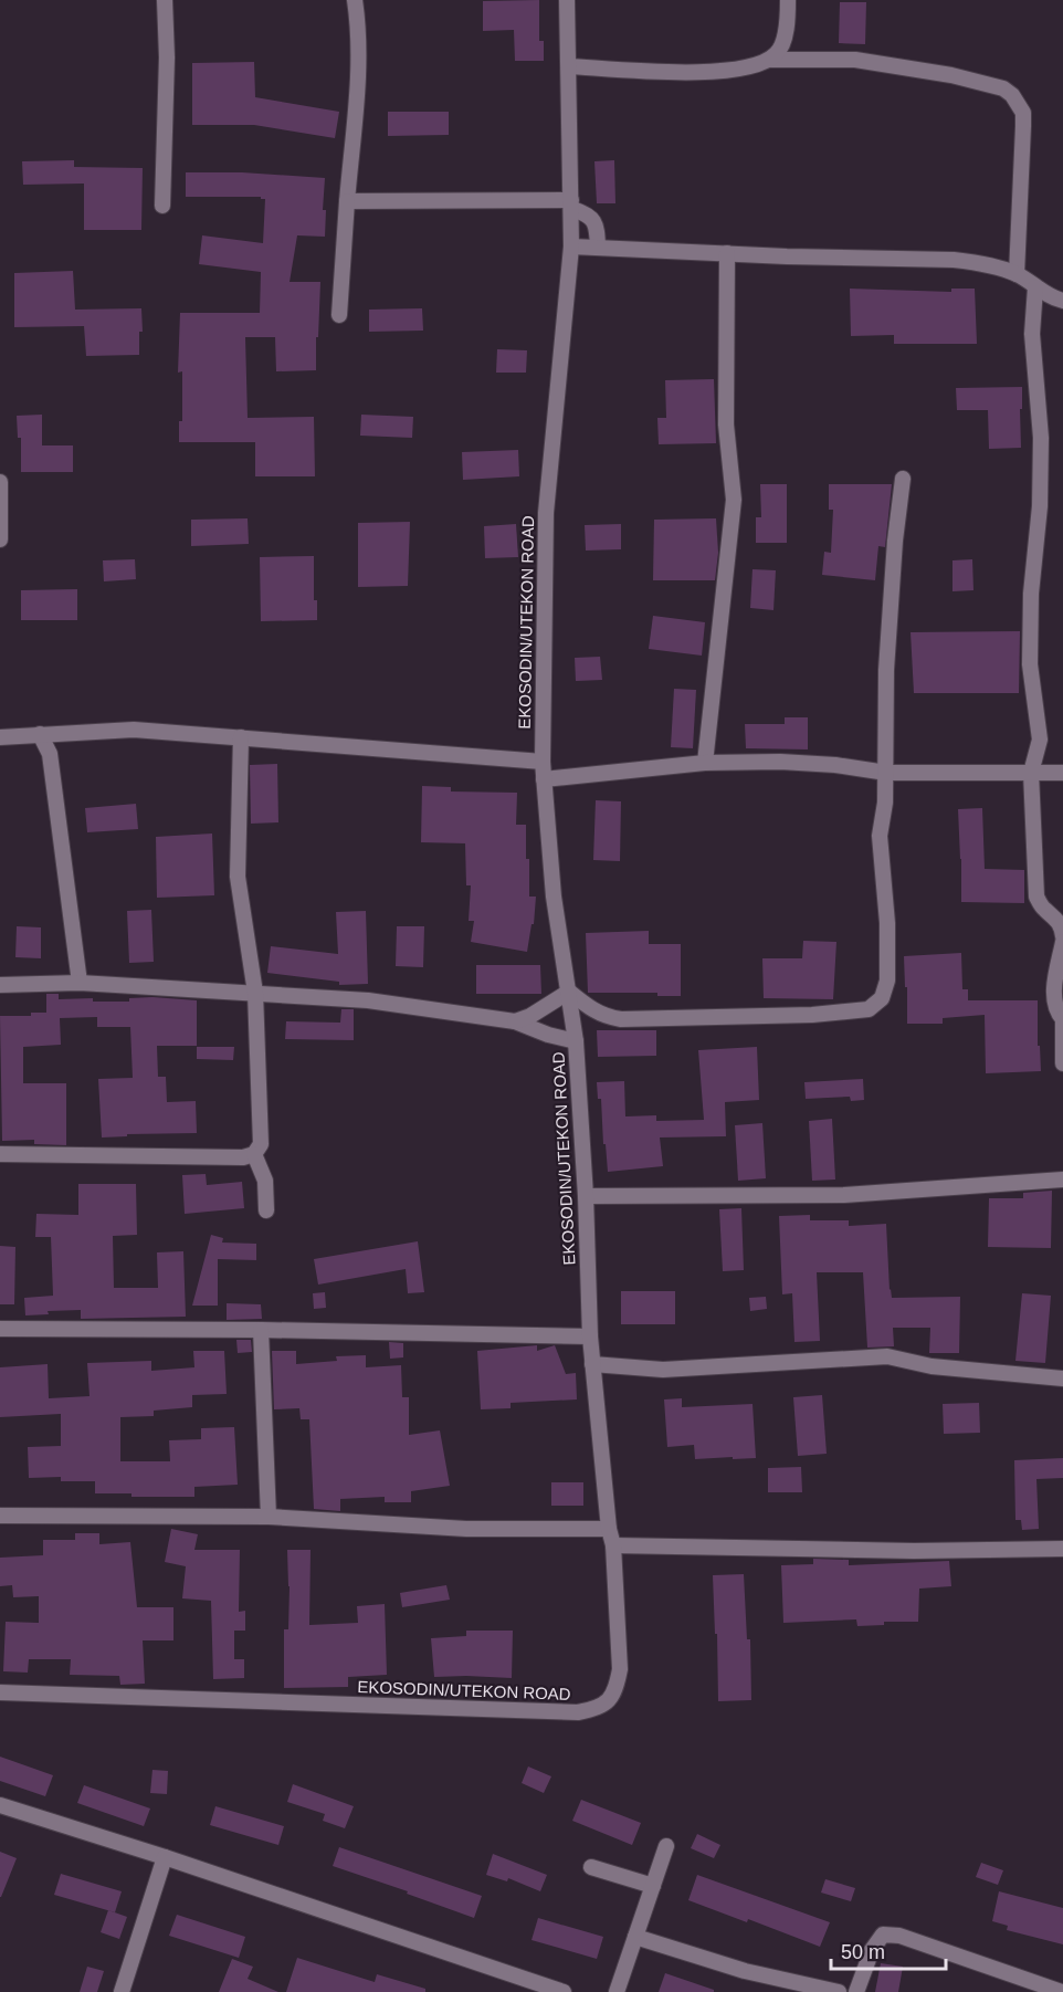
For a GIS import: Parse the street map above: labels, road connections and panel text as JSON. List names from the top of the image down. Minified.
{"streets":{"street":["EKOSODIN/UTEKON ROAD"]},"scale_bar":"50 m"}
